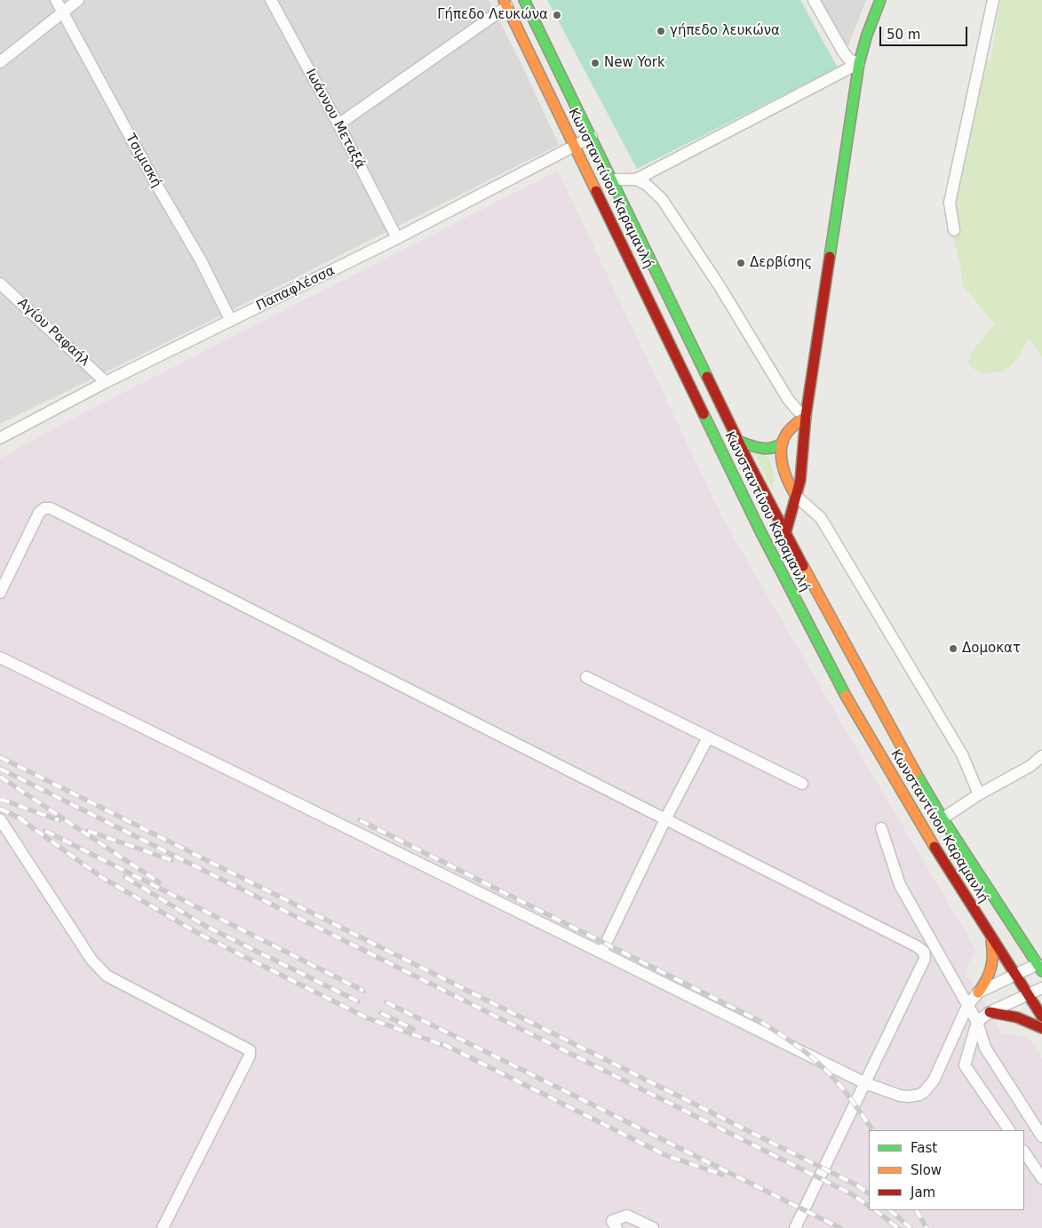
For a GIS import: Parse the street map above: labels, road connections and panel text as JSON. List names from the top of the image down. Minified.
{"streets":{"main road":["Κωνσταντίνου Καραμανλή"],"street":["Ιωάννου Μεταξά","Τσιμισκή","Παπαφλέσσα","Αγίου Ραφαήλ"]},"crossings":[["Ιωάννου Μεταξά","Παπαφλέσσα"],["Τσιμισκή","Παπαφλέσσα"],["Κωνσταντίνου Καραμανλή","Παπαφλέσσα"],["Παπαφλέσσα","Αγίου Ραφαήλ"]],"places":["Γήπεδο Λευκώνα","γήπεδο λευκώνα","New York","Δερβίσης","Δομοκατ"],"legend":["Fast","Slow","Jam"],"scale_bar":"50 m"}
